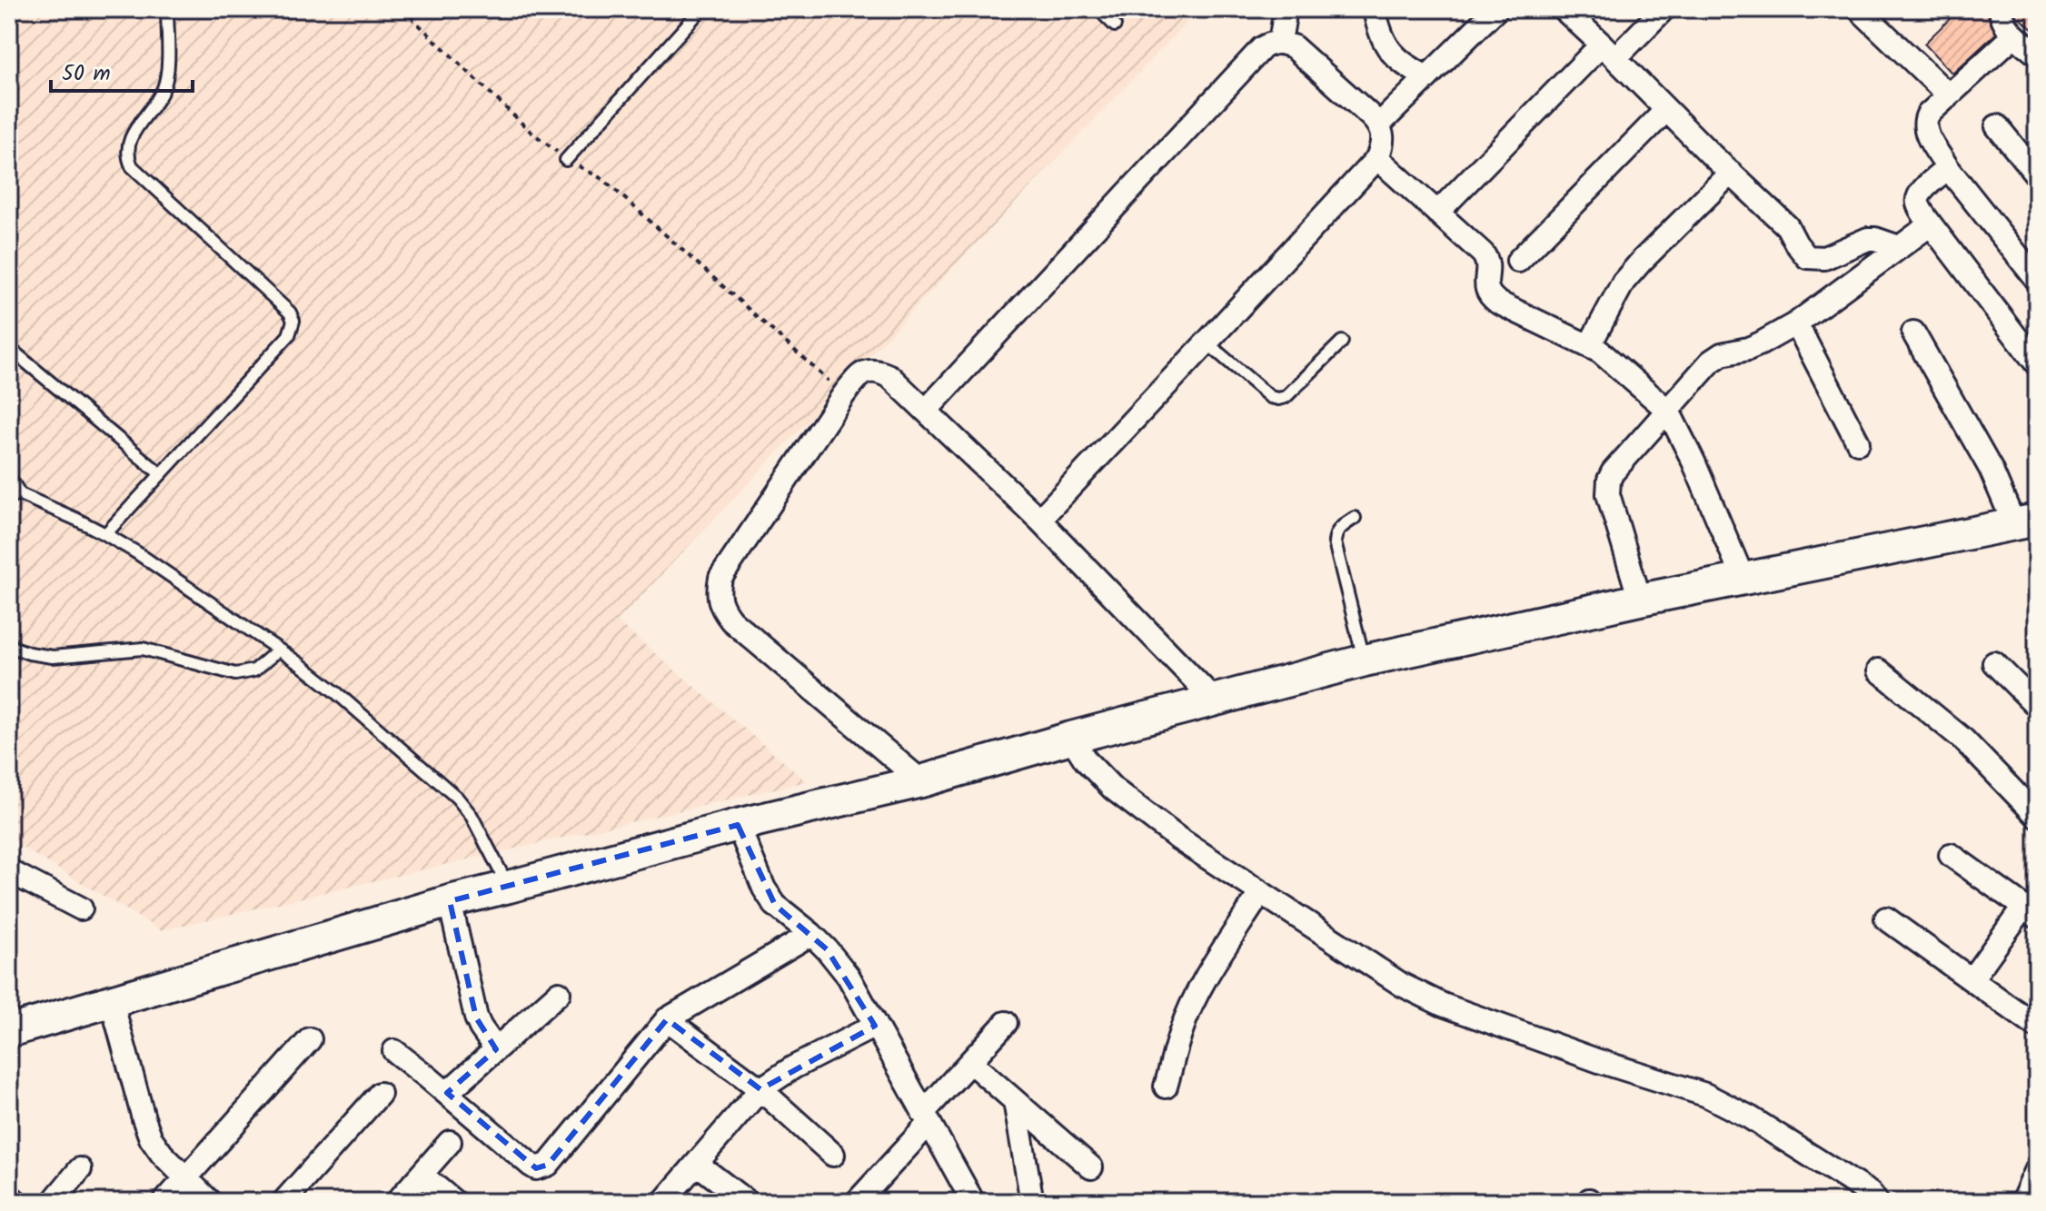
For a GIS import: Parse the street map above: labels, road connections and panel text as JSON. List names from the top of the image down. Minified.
{"scale_bar":"50 m"}
